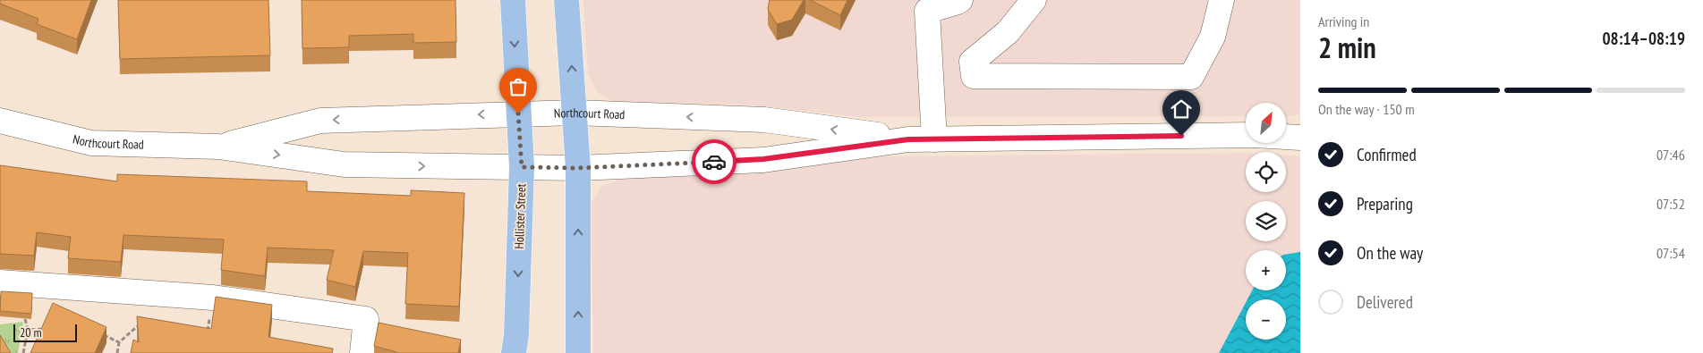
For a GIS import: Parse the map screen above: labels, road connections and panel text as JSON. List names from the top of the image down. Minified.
{"streets":{"main road":["Hollister Street"],"street":["Northcourt Road"]},"crossings":[["Northcourt Road","Hollister Street"]],"scale_bar":"20 m","north":"top right","page":{"heading":["2 min","Arriving in","08:14–08:19"],"bar":"On the way · 150 m","map_buttons":["+","−"],"list":[["Confirmed","07:46"],["Preparing","07:52"],["On the way","07:54"],"Delivered"],"scale":"20 m"}}
